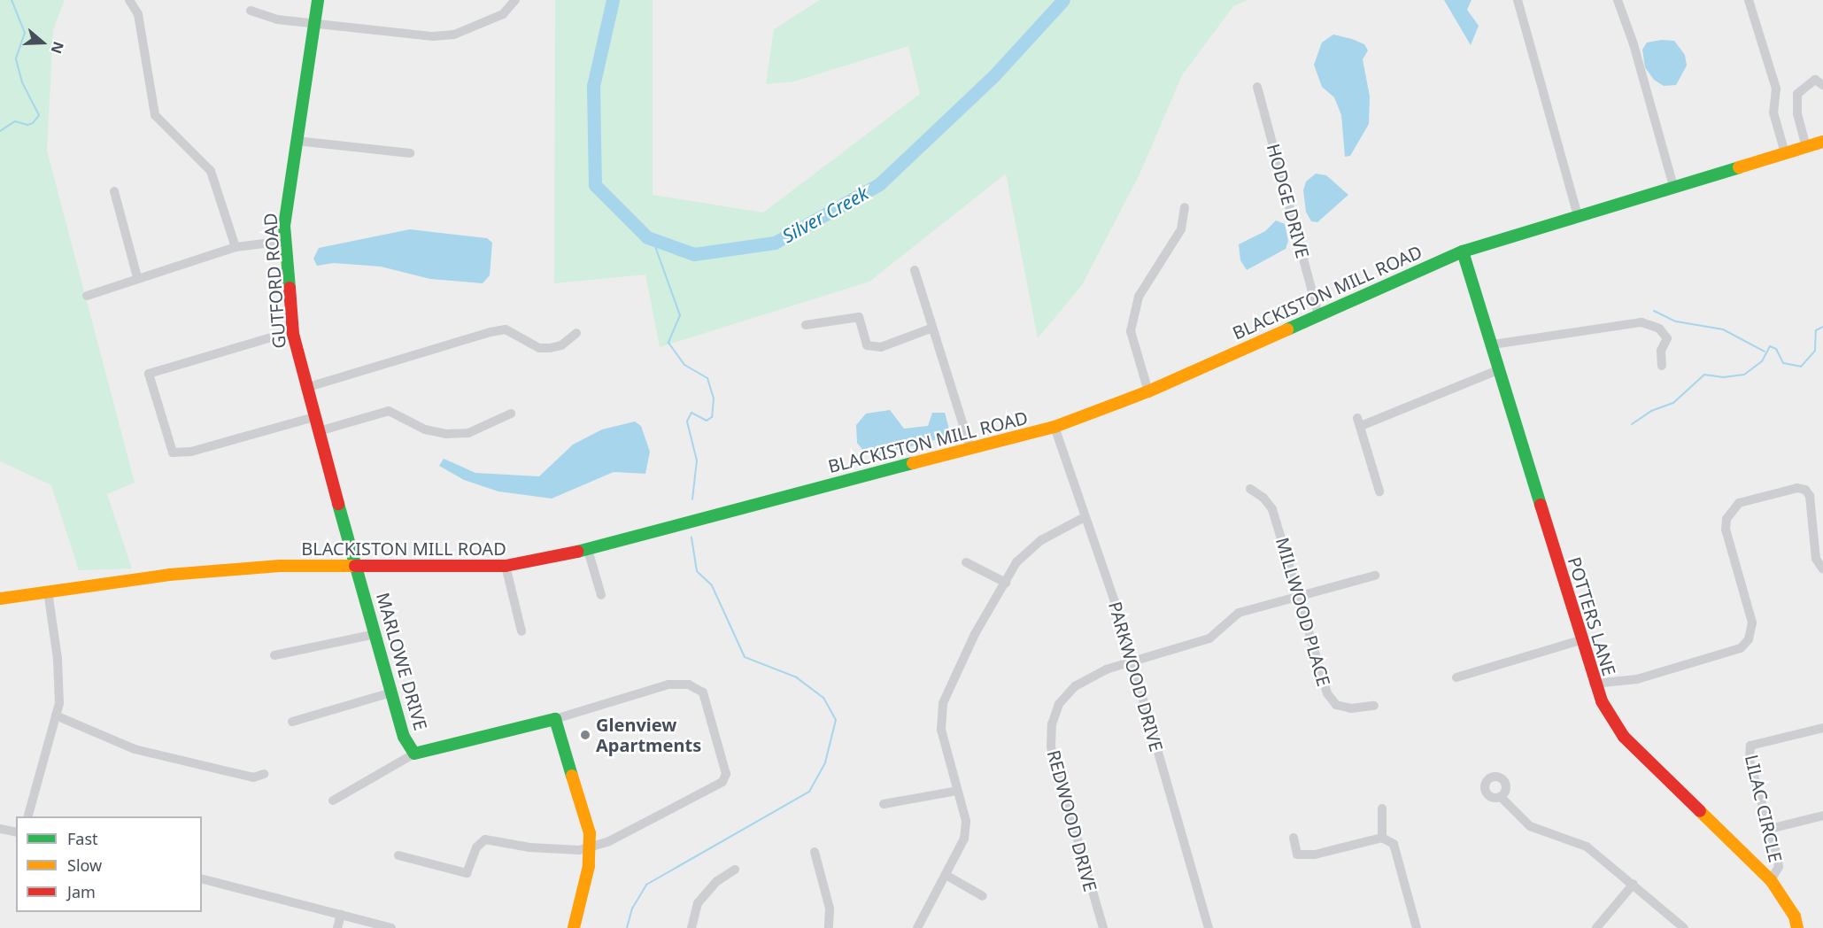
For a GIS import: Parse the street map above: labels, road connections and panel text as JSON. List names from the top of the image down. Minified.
{"streets":{"main road":["GUTFORD ROAD","BLACKISTON MILL ROAD","POTTERS LANE","MARLOWE DRIVE"],"street":["HODGE DRIVE","MILLWOOD PLACE","PARKWOOD DRIVE","LILAC CIRCLE","REDWOOD DRIVE"]},"crossings":[["HODGE DRIVE","BLACKISTON MILL ROAD"],["GUTFORD ROAD","MARLOWE DRIVE"],["BLACKISTON MILL ROAD","POTTERS LANE"],["BLACKISTON MILL ROAD","MARLOWE DRIVE"],["BLACKISTON MILL ROAD","PARKWOOD DRIVE"],["MILLWOOD PLACE","REDWOOD DRIVE"],["POTTERS LANE","LILAC CIRCLE"],["PARKWOOD DRIVE","REDWOOD DRIVE"]],"water":["Silver Creek"],"places":["Glenview Apartments"],"legend":["Fast","Slow","Jam"],"north":"right"}
